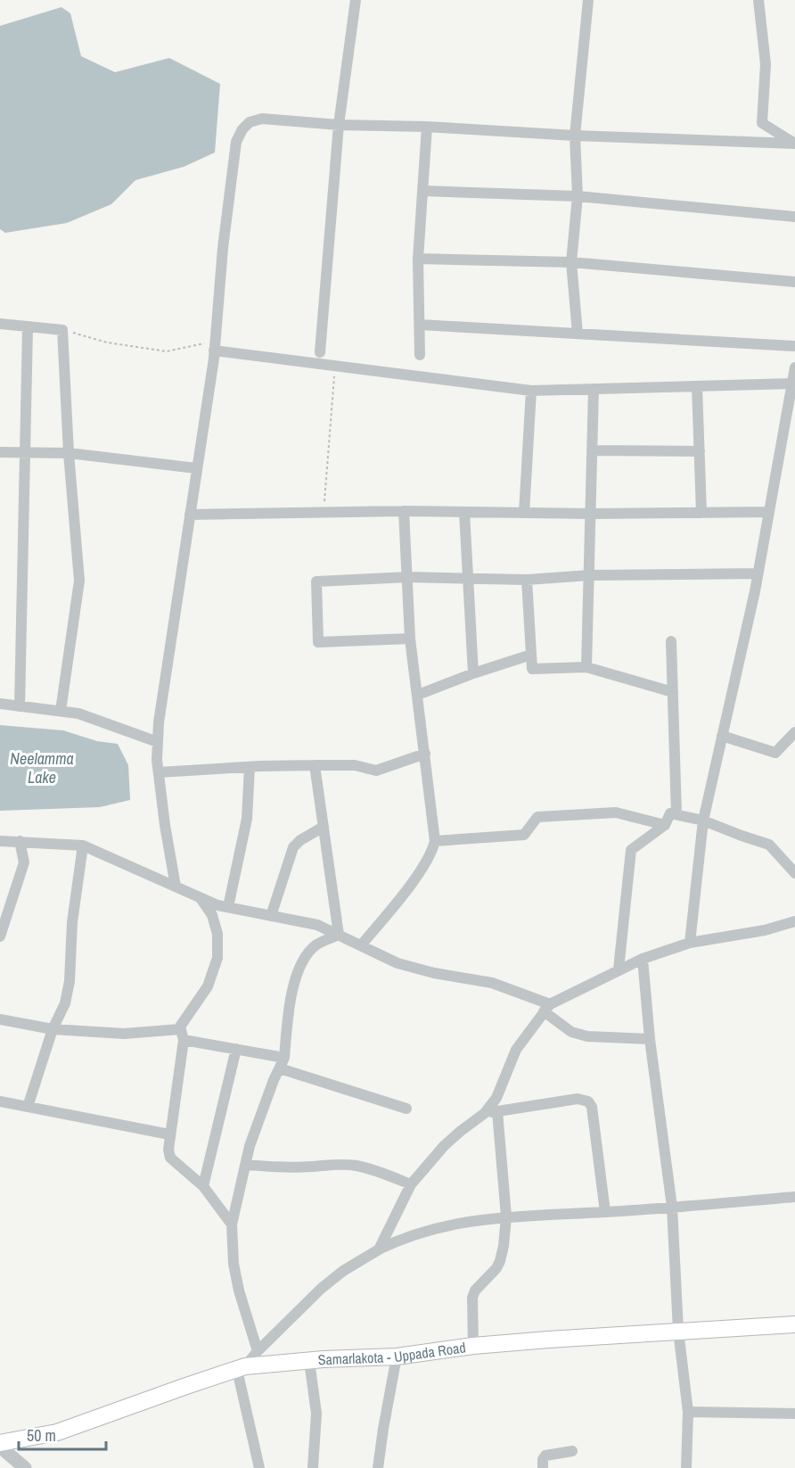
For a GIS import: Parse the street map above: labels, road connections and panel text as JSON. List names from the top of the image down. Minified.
{"streets":{"main road":["Samarlakota - Uppada Road"]},"water":["Neelamma Lake"],"scale_bar":"50 m"}
